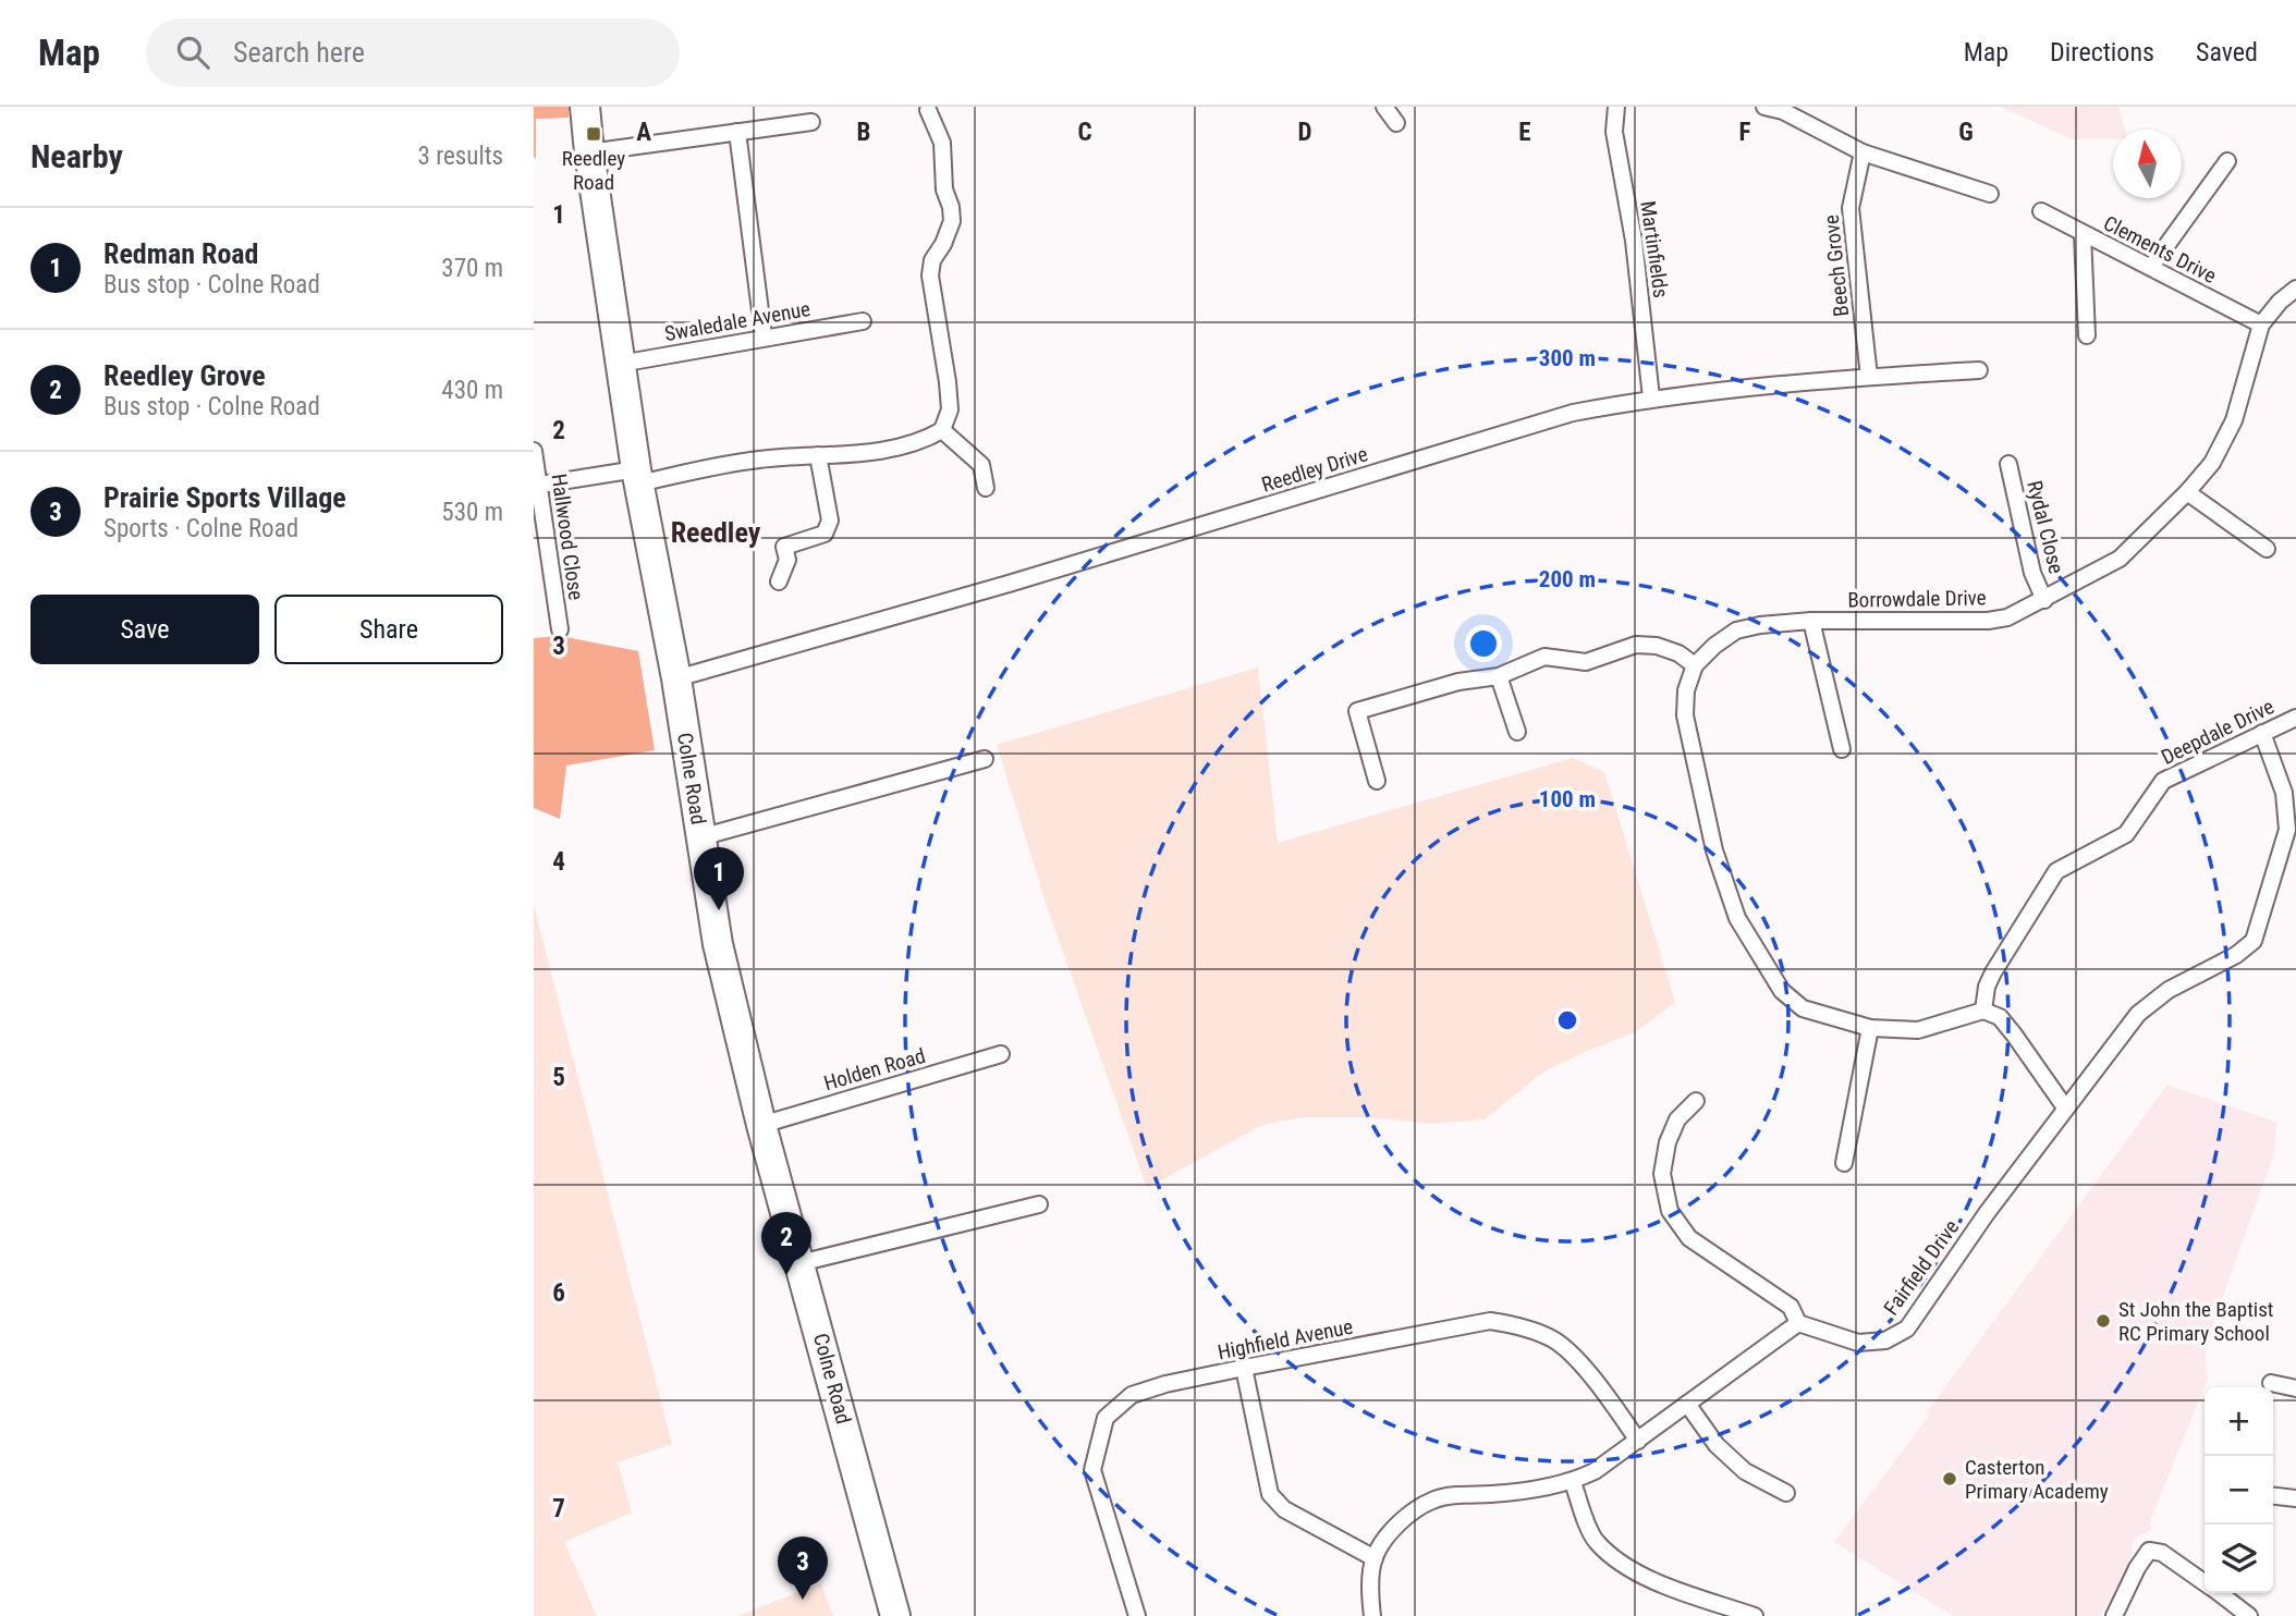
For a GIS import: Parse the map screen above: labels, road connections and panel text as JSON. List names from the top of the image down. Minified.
{"streets":{"highway":["Colne Road"],"street":["Martinfields","Clements Drive","Beech Grove","Swaledale Avenue","Reedley Drive","Rydal Close","Hallwood Close","Borrowdale Drive","Deepdale Drive","Holden Road","Fairfield Drive","Highfield Avenue"]},"crossings":[["Martinfields","Reedley Drive"],["Clements Drive","Borrowdale Drive"],["Beech Grove","Reedley Drive"],["Swaledale Avenue","Colne Road"],["Reedley Drive","Colne Road"],["Rydal Close","Borrowdale Drive"],["Deepdale Drive","Fairfield Drive"],["Colne Road","Holden Road"]],"districts":["Reedley"],"places":{"transit":["Reedley Road"],"other":["St John the Baptist RC Primary School","Casterton Primary Academy"]},"north":"top","page":{"header":"Map","search":"Search here","nav":["Map","Directions","Saved"],"heading":["Nearby","3 results"],"list":[{"mark":"1","name":"Redman Road","note":"Bus stop · Colne Road","value":"370 m"},{"mark":"2","name":"Reedley Grove","note":"Bus stop · Colne Road","value":"430 m"},{"mark":"3","name":"Prairie Sports Village","note":"Sports · Colne Road","value":"530 m"}],"buttons":["Save","Share"],"pins":["1","2","3"],"map_buttons":["+","−"]},"grid":{"columns":["A","B","C","D","E","F","G"],"rows":["1","2","3","4","5","6","7"]},"rings":["300 m","200 m","100 m"]}
